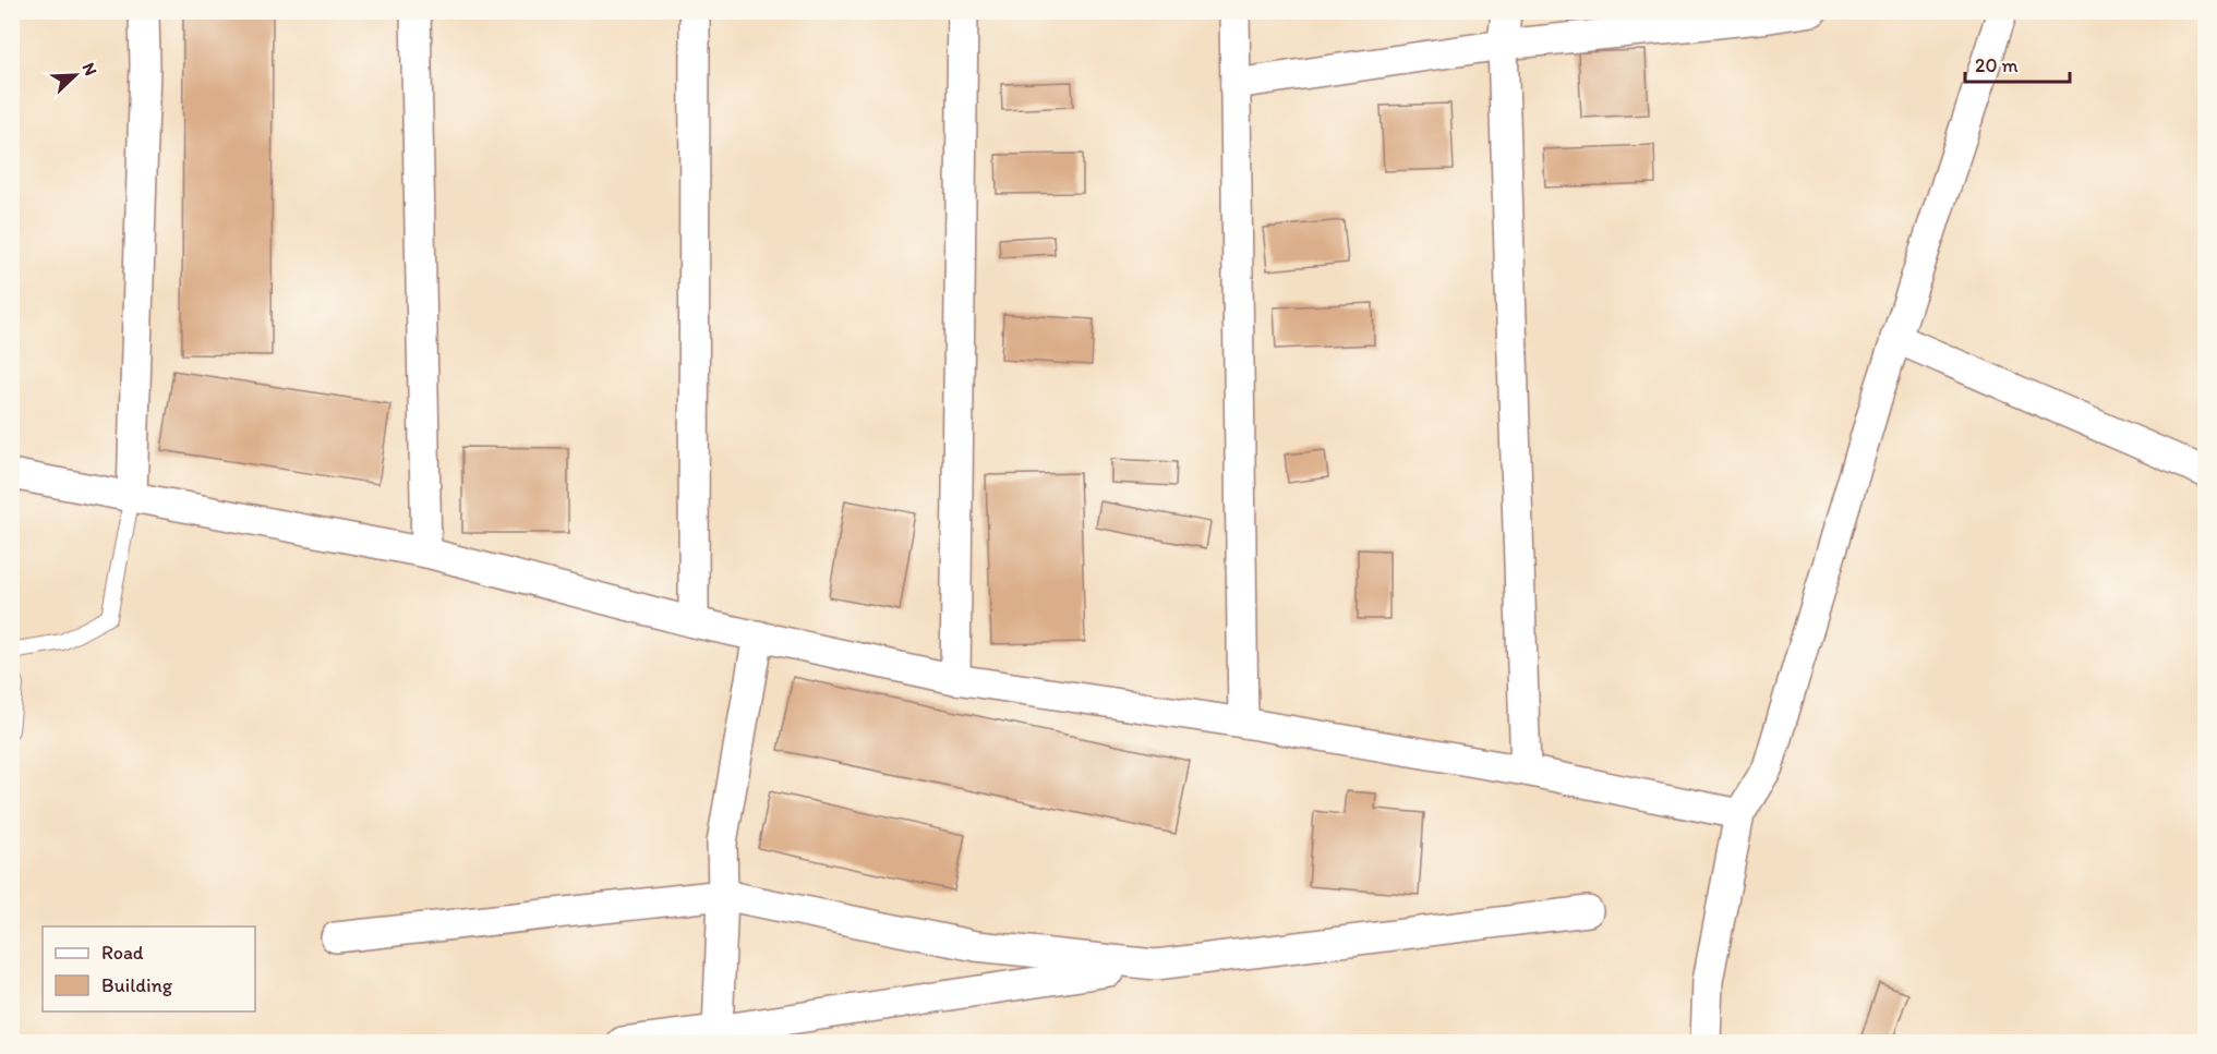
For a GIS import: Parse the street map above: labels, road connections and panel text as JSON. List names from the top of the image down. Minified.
{"legend":["Road","Building"],"scale_bar":"20 m","north":"top right"}
